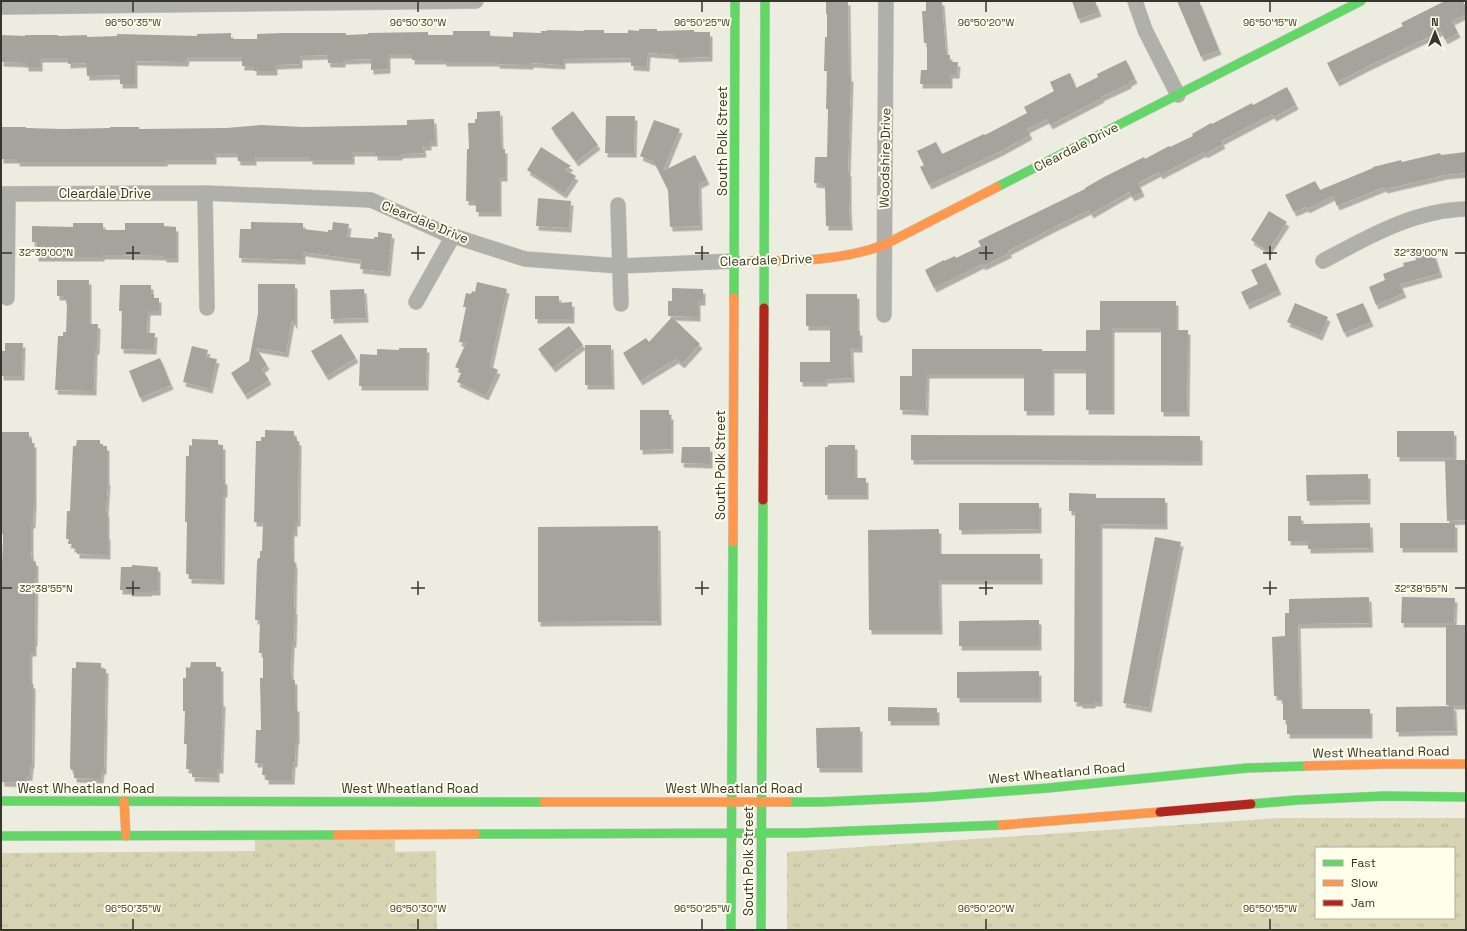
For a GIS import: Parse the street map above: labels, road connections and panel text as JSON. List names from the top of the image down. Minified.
{"streets":{"main road":["South Polk Street","Cleardale Drive","West Wheatland Road"],"street":["Woodshire Drive"]},"crossings":[["South Polk Street","Cleardale Drive"],["South Polk Street","West Wheatland Road"],["Cleardale Drive","Woodshire Drive"]],"legend":["Fast","Slow","Jam"],"north":"top","coordinates":["96°50'35\"W","96°50'30\"W","96°50'25\"W","96°50'20\"W","96°50'15\"W","32°39'00\"N","32°38'55\"N"]}
